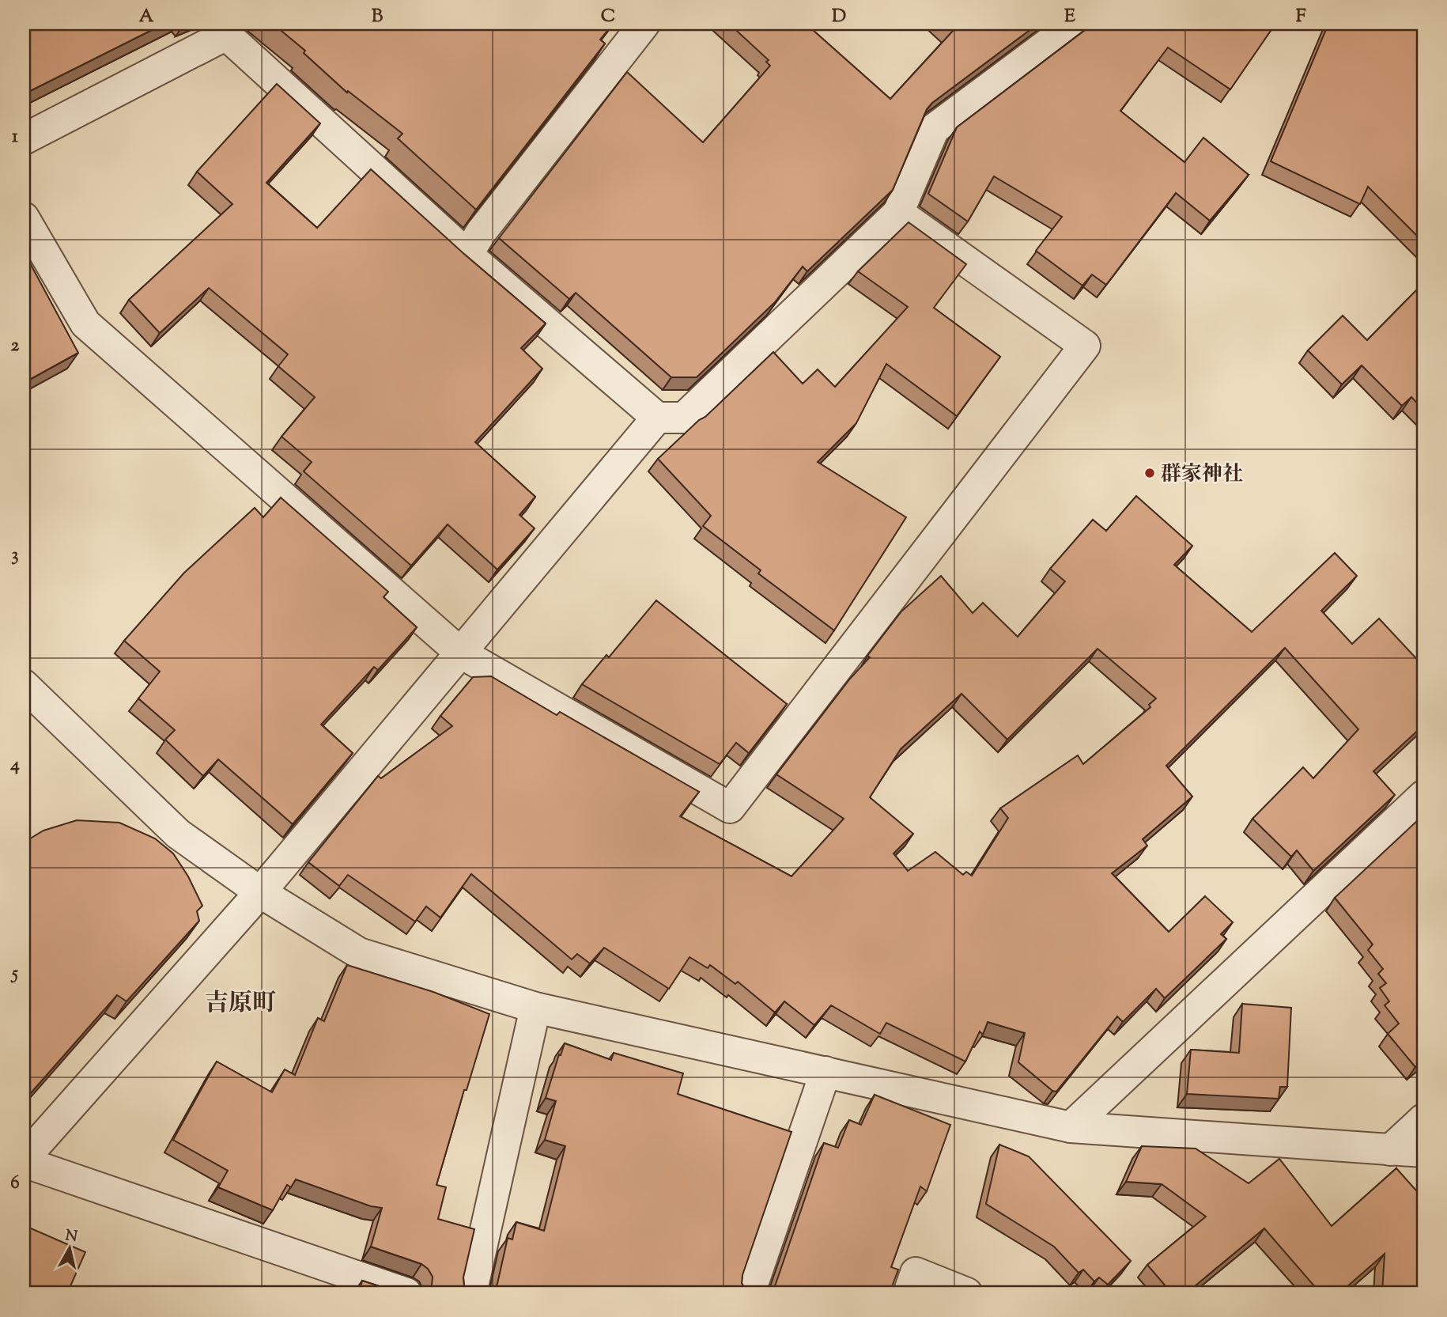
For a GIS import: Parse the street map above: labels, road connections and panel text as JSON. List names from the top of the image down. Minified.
{"districts":["吉原町"],"places":["群家神社"],"north":"top","grid":{"columns":["A","B","C","D","E","F"],"rows":["1","2","3","4","5","6"]}}
